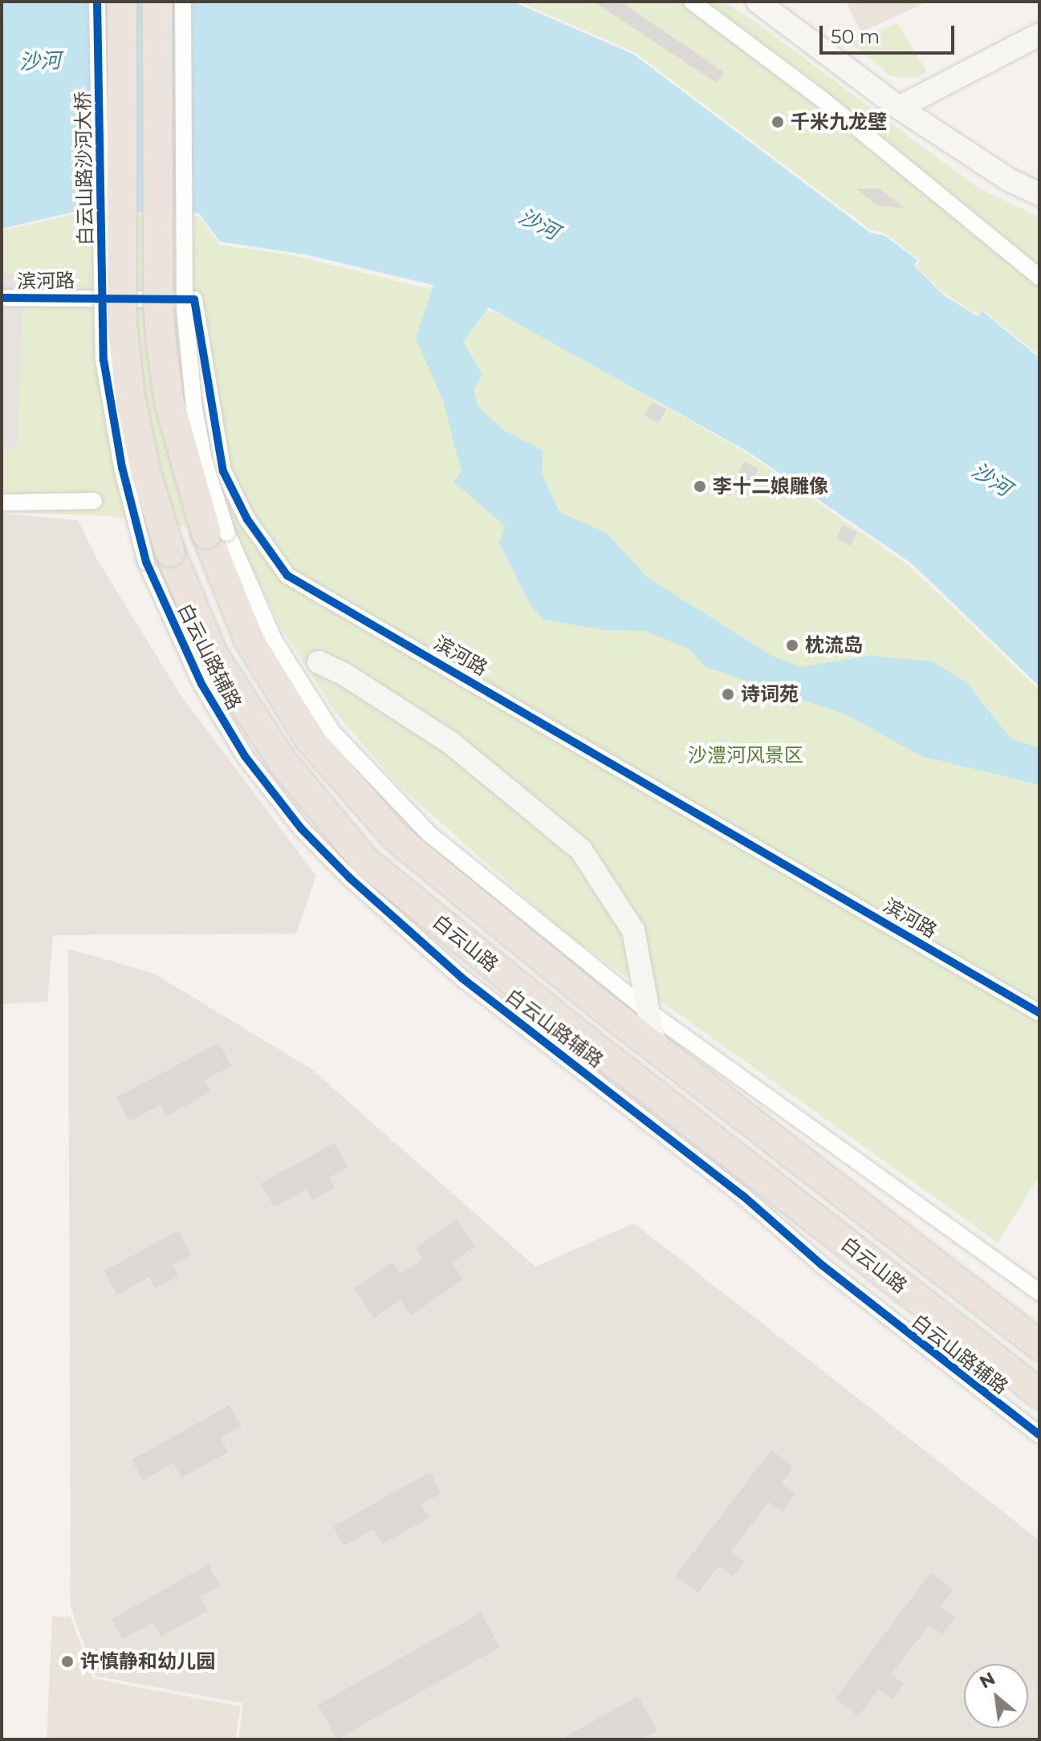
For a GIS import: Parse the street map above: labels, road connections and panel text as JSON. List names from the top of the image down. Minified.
{"streets":{"highway":["白云山路沙河大桥","白云山路"],"street":["滨河路","白云山路辅路"]},"crossings":[["白云山路沙河大桥","白云山路辅路"],["白云山路沙河大桥","白云山路"],["白云山路辅路","白云山路"]],"water":["沙河"],"parks":["沙澧河风景区"],"places":["千米九龙壁","李十二娘雕像","枕流岛","诗词苑","许慎静和幼儿园"],"scale_bar":"50 m","north":"top left"}
